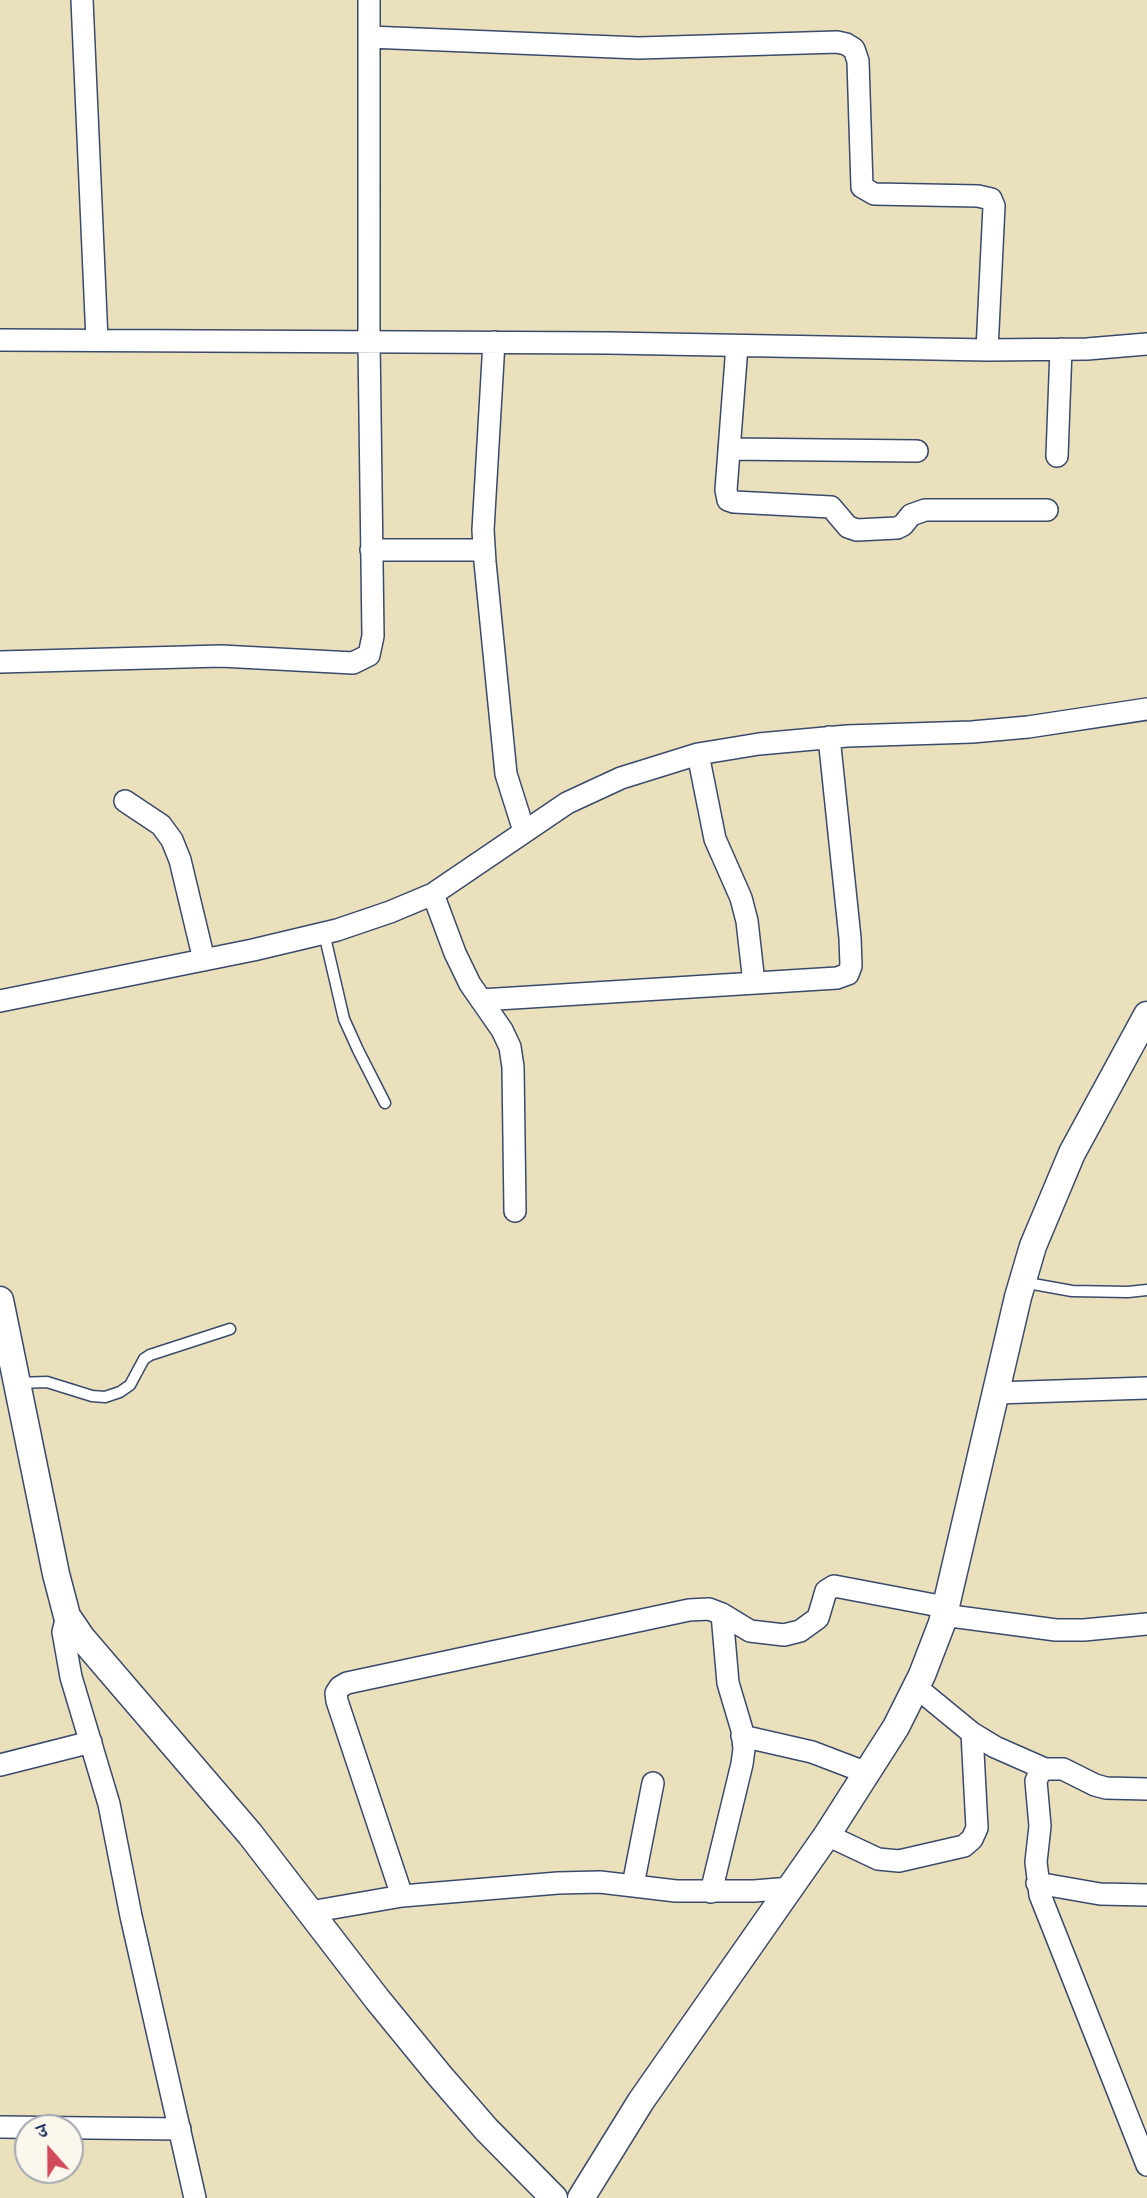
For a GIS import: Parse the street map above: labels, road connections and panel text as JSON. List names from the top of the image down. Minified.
{"north":"top"}
